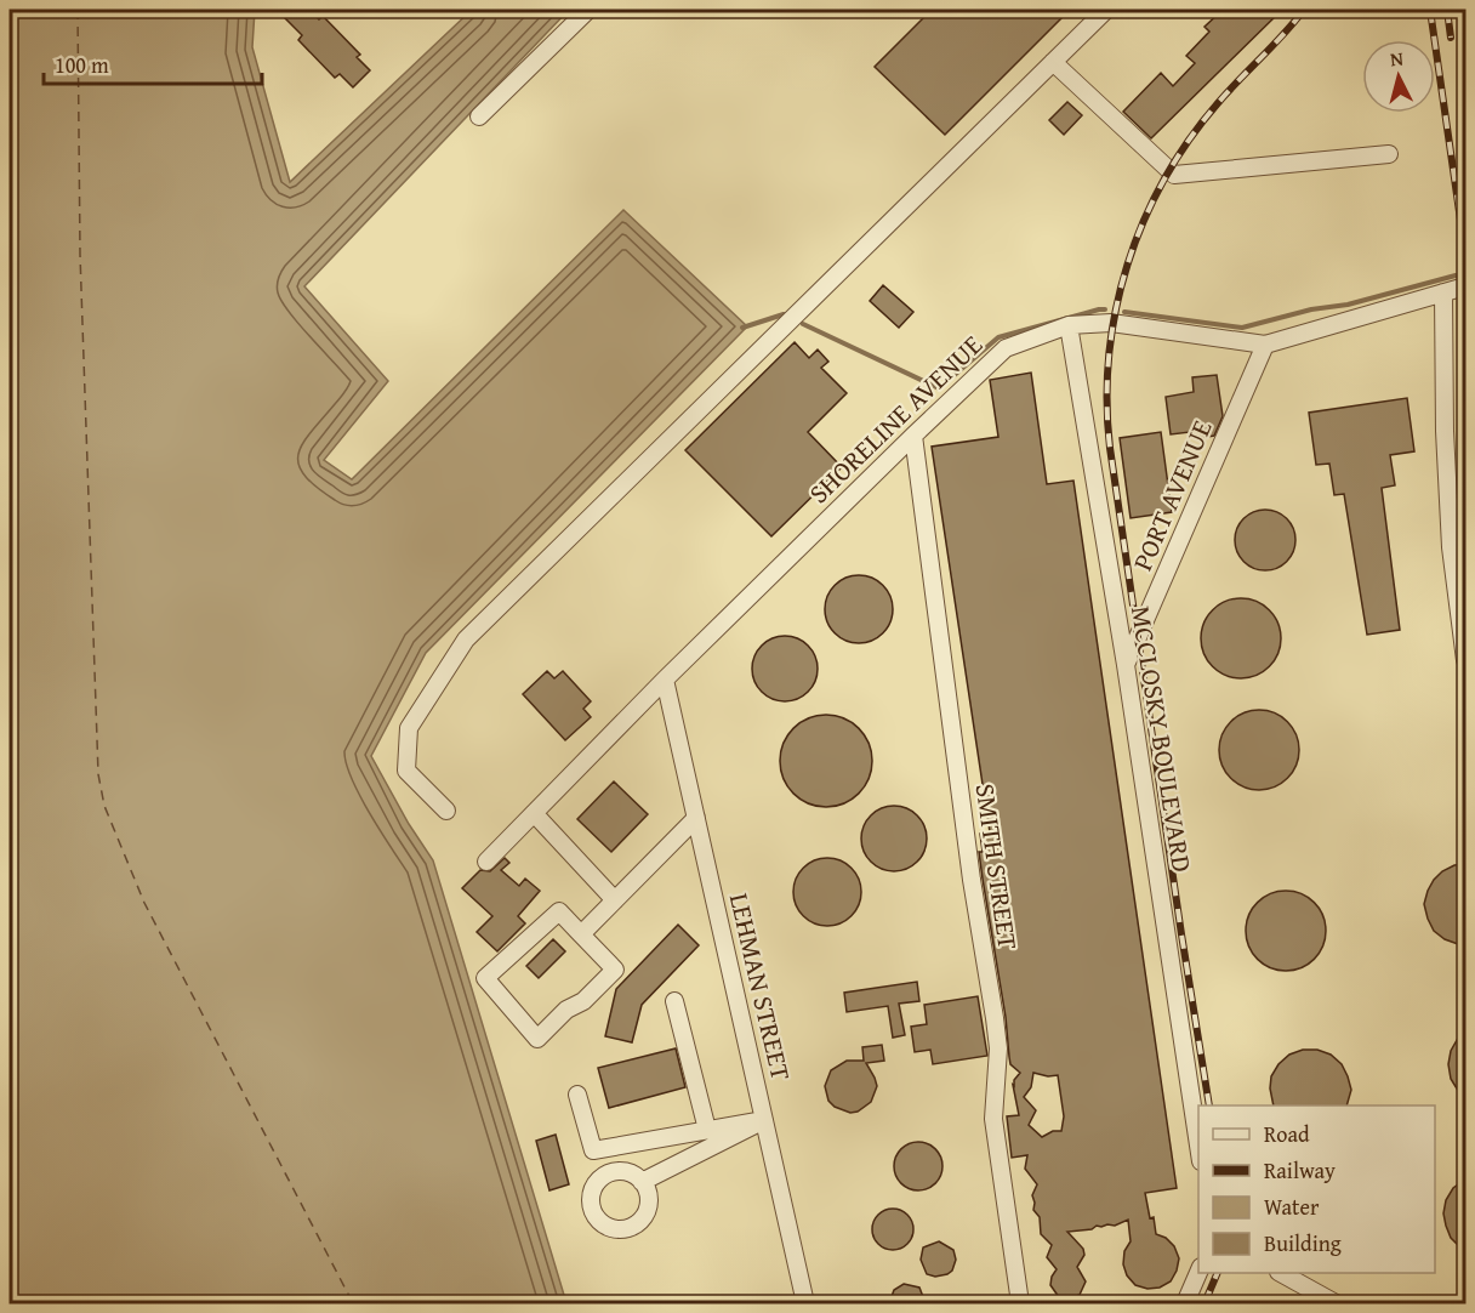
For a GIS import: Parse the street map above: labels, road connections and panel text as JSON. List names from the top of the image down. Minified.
{"streets":{"street":["SHORELINE AVENUE","PORT AVENUE","MCCLOSKY BOULEVARD","SMITH STREET","LEHMAN STREET"]},"crossings":[["SHORELINE AVENUE","PORT AVENUE"],["SHORELINE AVENUE","MCCLOSKY BOULEVARD"],["SHORELINE AVENUE","SMITH STREET"],["SHORELINE AVENUE","LEHMAN STREET"],["PORT AVENUE","MCCLOSKY BOULEVARD"]],"legend":["Road","Railway","Water","Building"],"scale_bar":"100 m","north":"top"}
